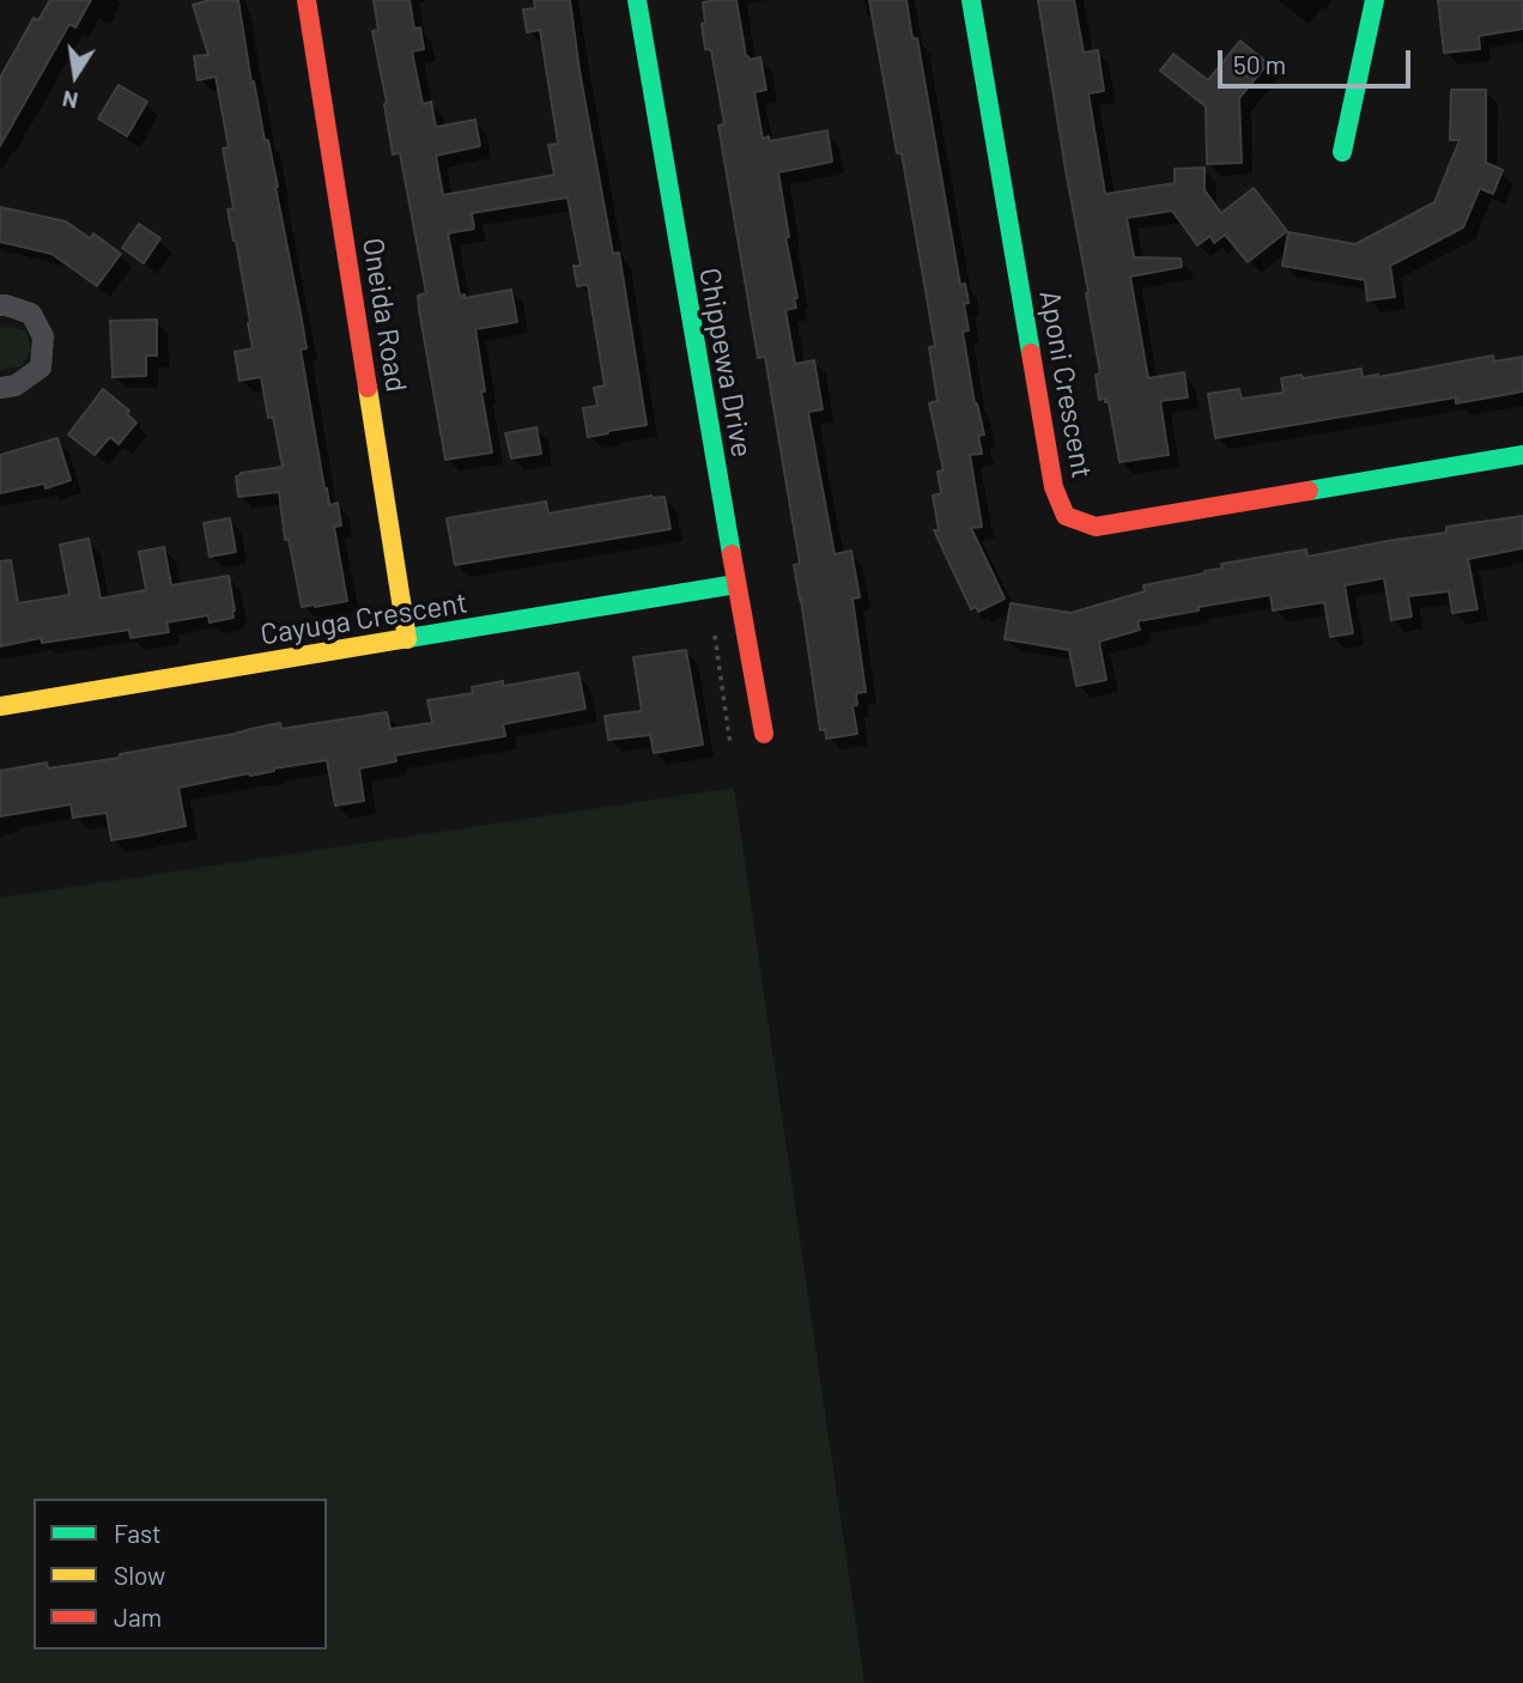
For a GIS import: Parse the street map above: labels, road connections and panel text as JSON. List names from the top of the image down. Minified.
{"streets":{"street":["Oneida Road","Chippewa Drive","Aponi Crescent","Cayuga Crescent"]},"crossings":[["Oneida Road","Cayuga Crescent"],["Chippewa Drive","Cayuga Crescent"]],"legend":["Fast","Slow","Jam"],"scale_bar":"50 m","north":"bottom"}
